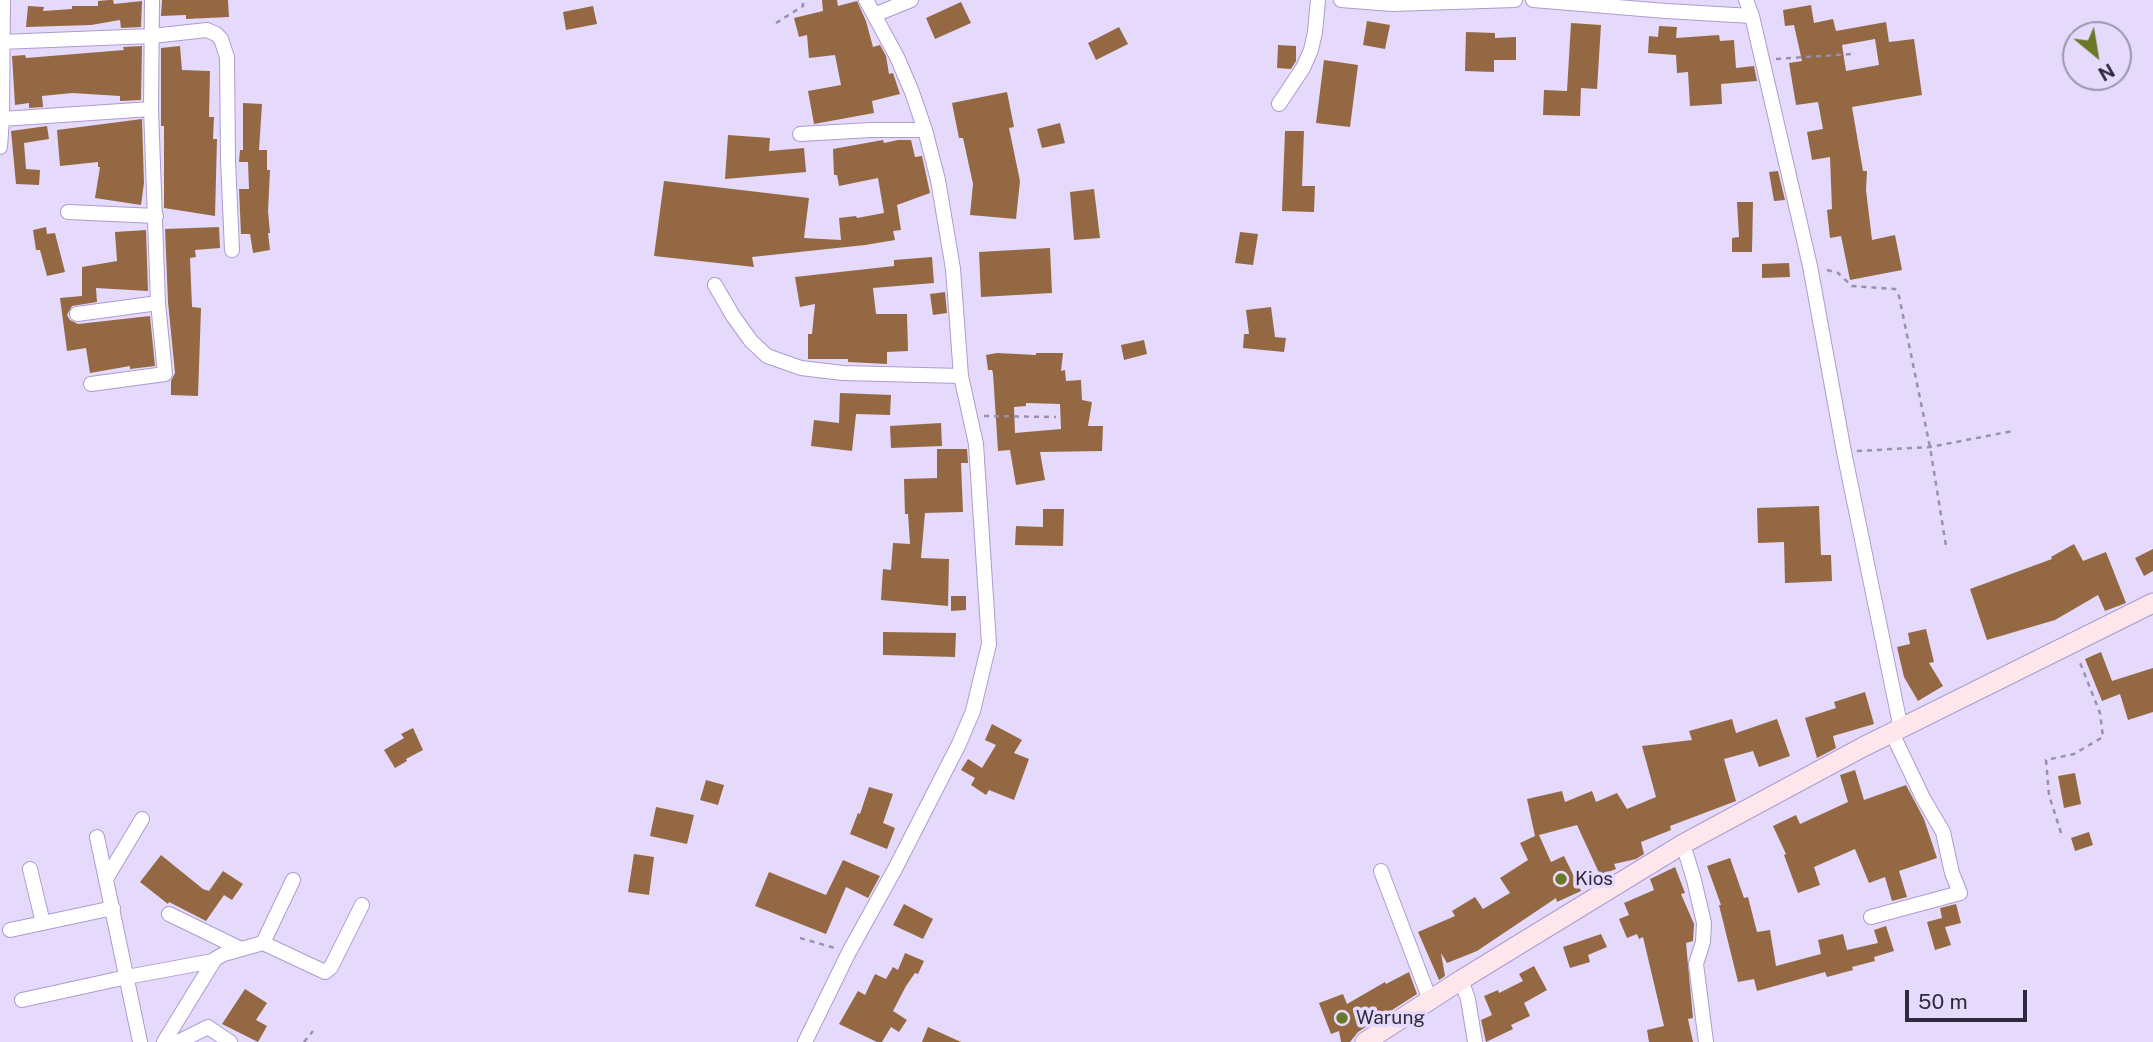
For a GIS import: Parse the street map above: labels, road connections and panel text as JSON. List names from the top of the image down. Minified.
{"places":["Kios","Warung"],"scale_bar":"50 m","north":"bottom right"}
